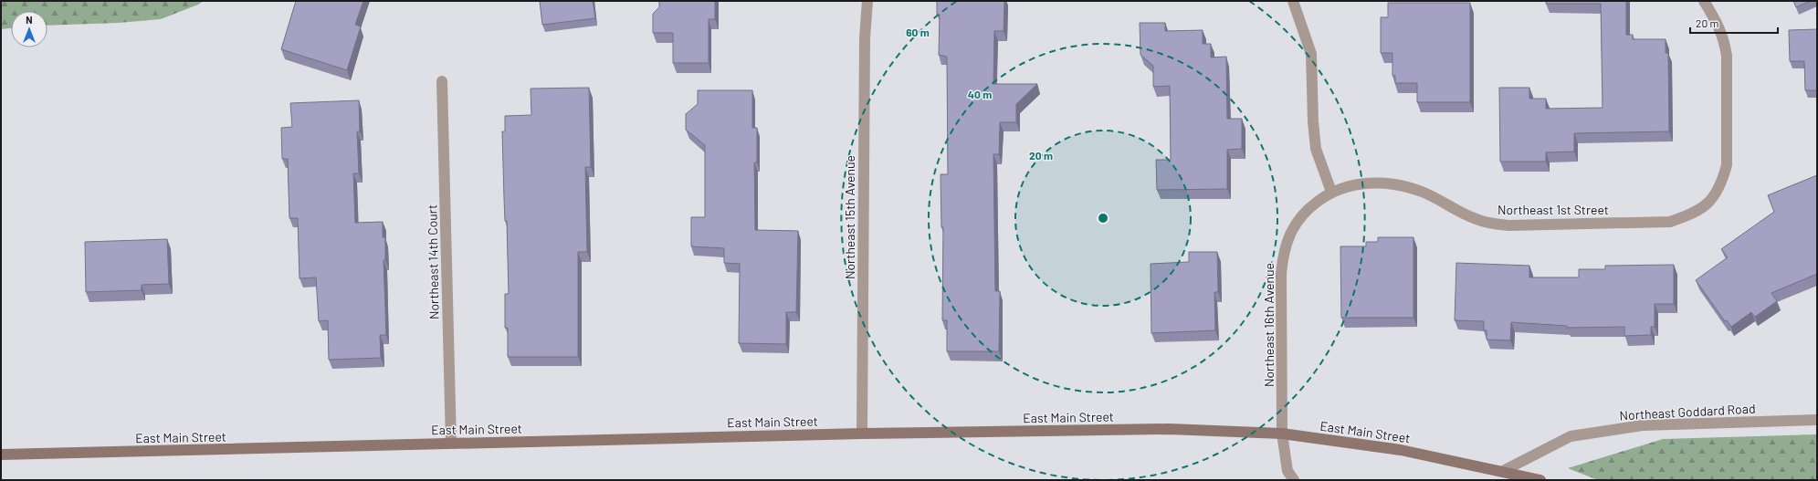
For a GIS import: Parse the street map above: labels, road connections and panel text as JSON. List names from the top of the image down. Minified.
{"streets":{"main road":["East Main Street"],"street":["Northeast 1st Street","Northeast 15th Avenue","Northeast 14th Court","Northeast 16th Avenue","Northeast Goddard Road"]},"crossings":[["Northeast 1st Street","Northeast 16th Avenue"],["Northeast 15th Avenue","East Main Street"],["Northeast 14th Court","East Main Street"],["Northeast 16th Avenue","East Main Street"],["Northeast Goddard Road","East Main Street"]],"scale_bar":"20 m","north":"top","rings":["60 m","40 m","20 m"]}
